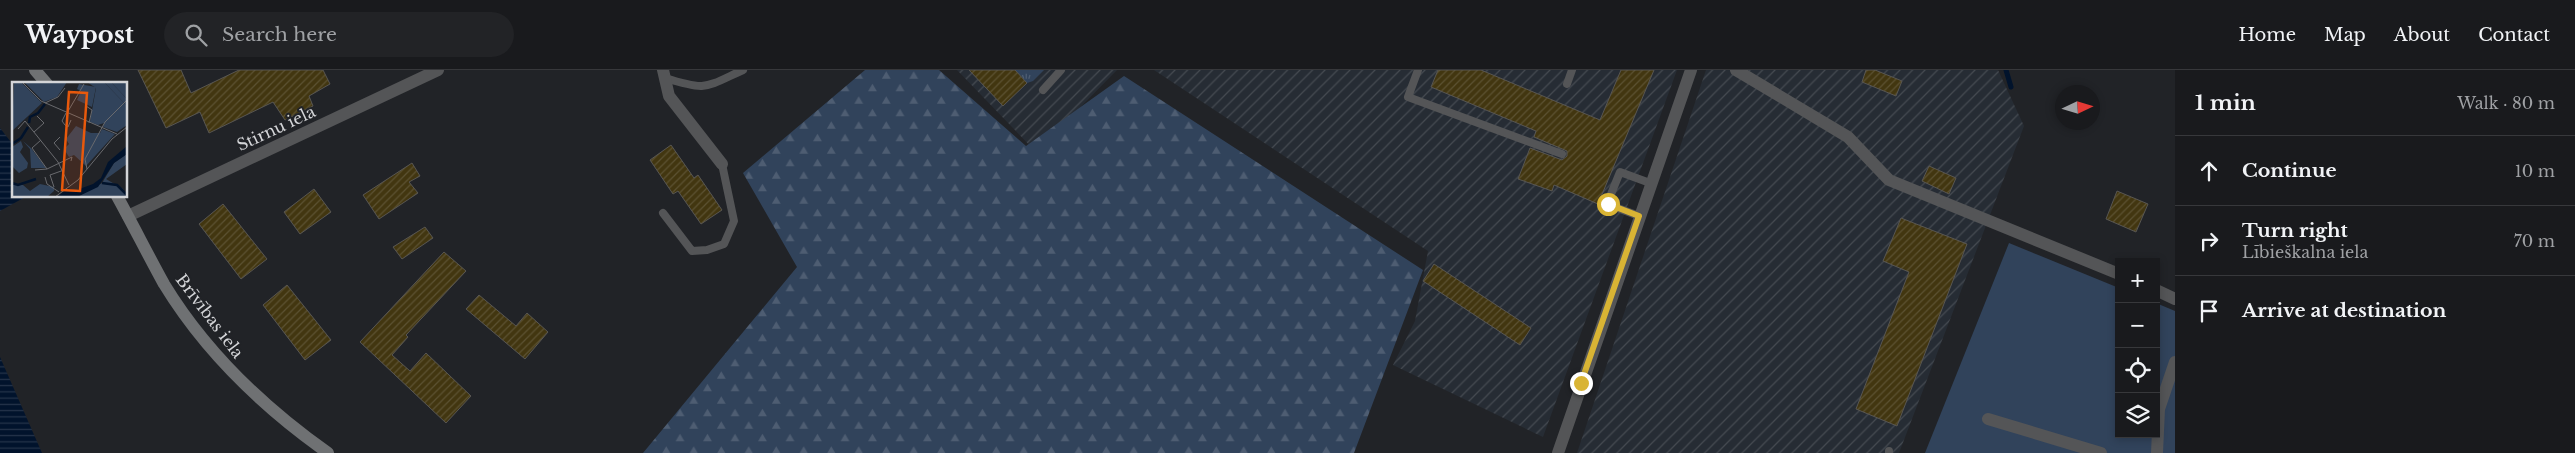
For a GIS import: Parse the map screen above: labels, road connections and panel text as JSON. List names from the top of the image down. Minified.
{"streets":{"main road":["Brīvības iela"],"street":["Stirnu iela"]},"crossings":[["Stirnu iela","Brīvības iela"]],"north":"right","page":{"header":"Waypost","search":"Search here","nav":["Home","Map","About","Contact"],"heading":["1 min","Walk · 80 m"],"list":[["Continue","10 m"],["Turn right","Lībieškalna iela","70 m"],"Arrive at destination"],"map_buttons":["+","−"]}}
